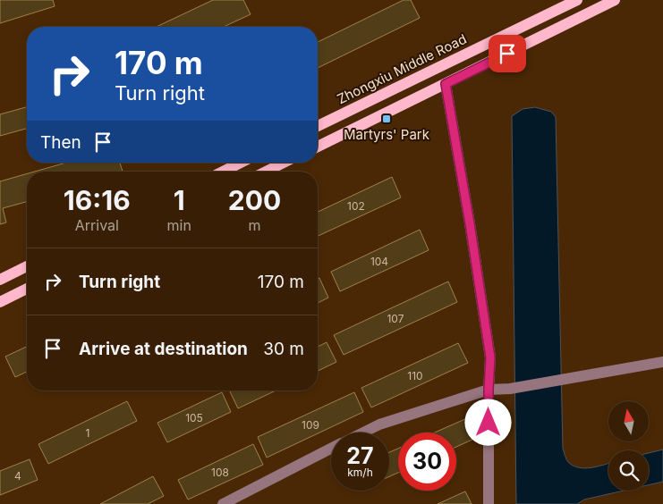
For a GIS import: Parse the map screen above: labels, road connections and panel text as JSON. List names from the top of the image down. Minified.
{"streets":{"main road":["Zhongxiu Middle Road"]},"places":{"transit":["Martyrs' Park"]},"house_numbers":["102","104","107","110","105","109","1","108","4"],"north":"top","page":{"turn":["170 m","Turn right"],"then":"Then","eta":["16:16","Arrival","1","min","200","m"],"list":[{"name":"Turn right","value":"170 m"},{"name":"Arrive at destination","value":"30 m"}],"speed":"27 km/h","limit":"30"}}
